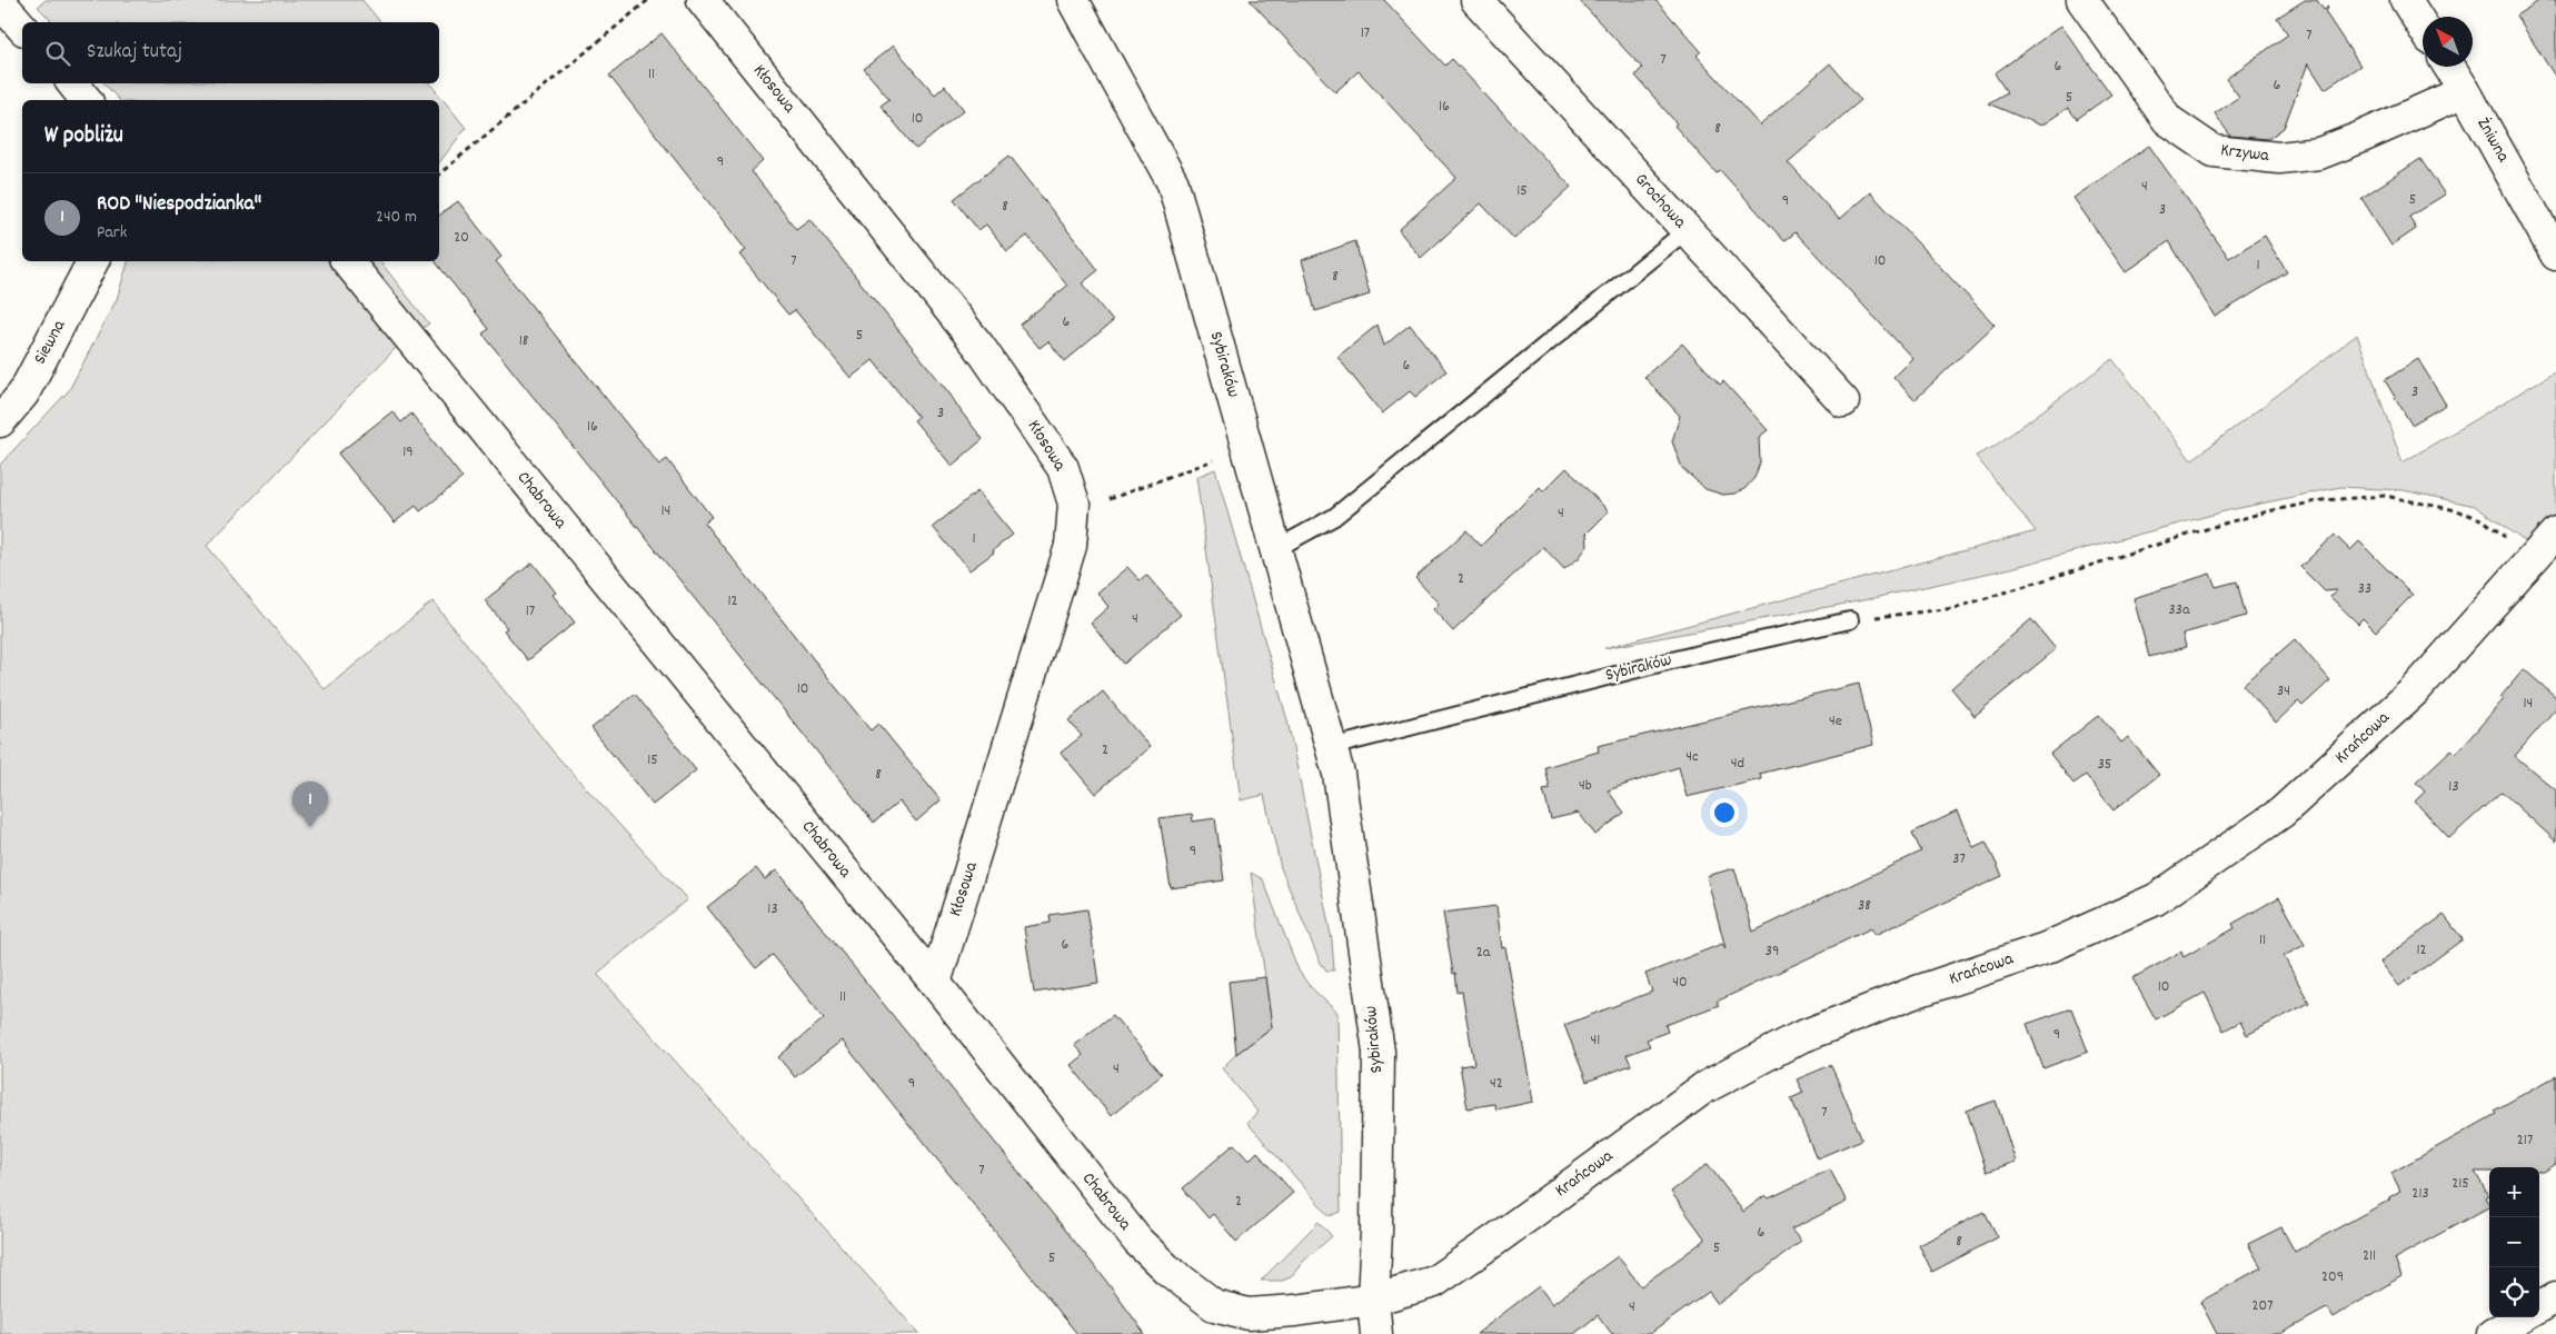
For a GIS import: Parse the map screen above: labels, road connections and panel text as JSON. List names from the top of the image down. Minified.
{"streets":{"street":["Kłosowa","Żniwna","Krzywa","Grochowa","Siewna","Sybiraków","Chabrowa","Krańcowa"]},"crossings":[["Kłosowa","Chabrowa"],["Żniwna","Krzywa"],["Sybiraków","Chabrowa"],["Sybiraków","Krańcowa"],["Chabrowa","Krańcowa"]],"house_numbers":["17","7","7","6","11","6","5","16","10","8","9","4","15","5","9","8","3","20","7","10","1","8","6","5","18","6","3","3","16","19","14","4","1","2","33","12","33a","17","4","10","34","14","4e","2","4c","15","4d","35","8","4b","13","9","37","38","13","11","6","12","39","2a","40","10","11","9","41","4","9","42","7","217","7","215","213","2","6","8","5","211","5","209","207","4"],"north":"top left","page":{"search":"Szukaj tutaj","heading":"W pobliżu","list":[{"mark":"1","name":"ROD \"Niespodzianka\"","note":"Park","value":"240 m"}],"pins":"1","map_buttons":["+","−"]}}
